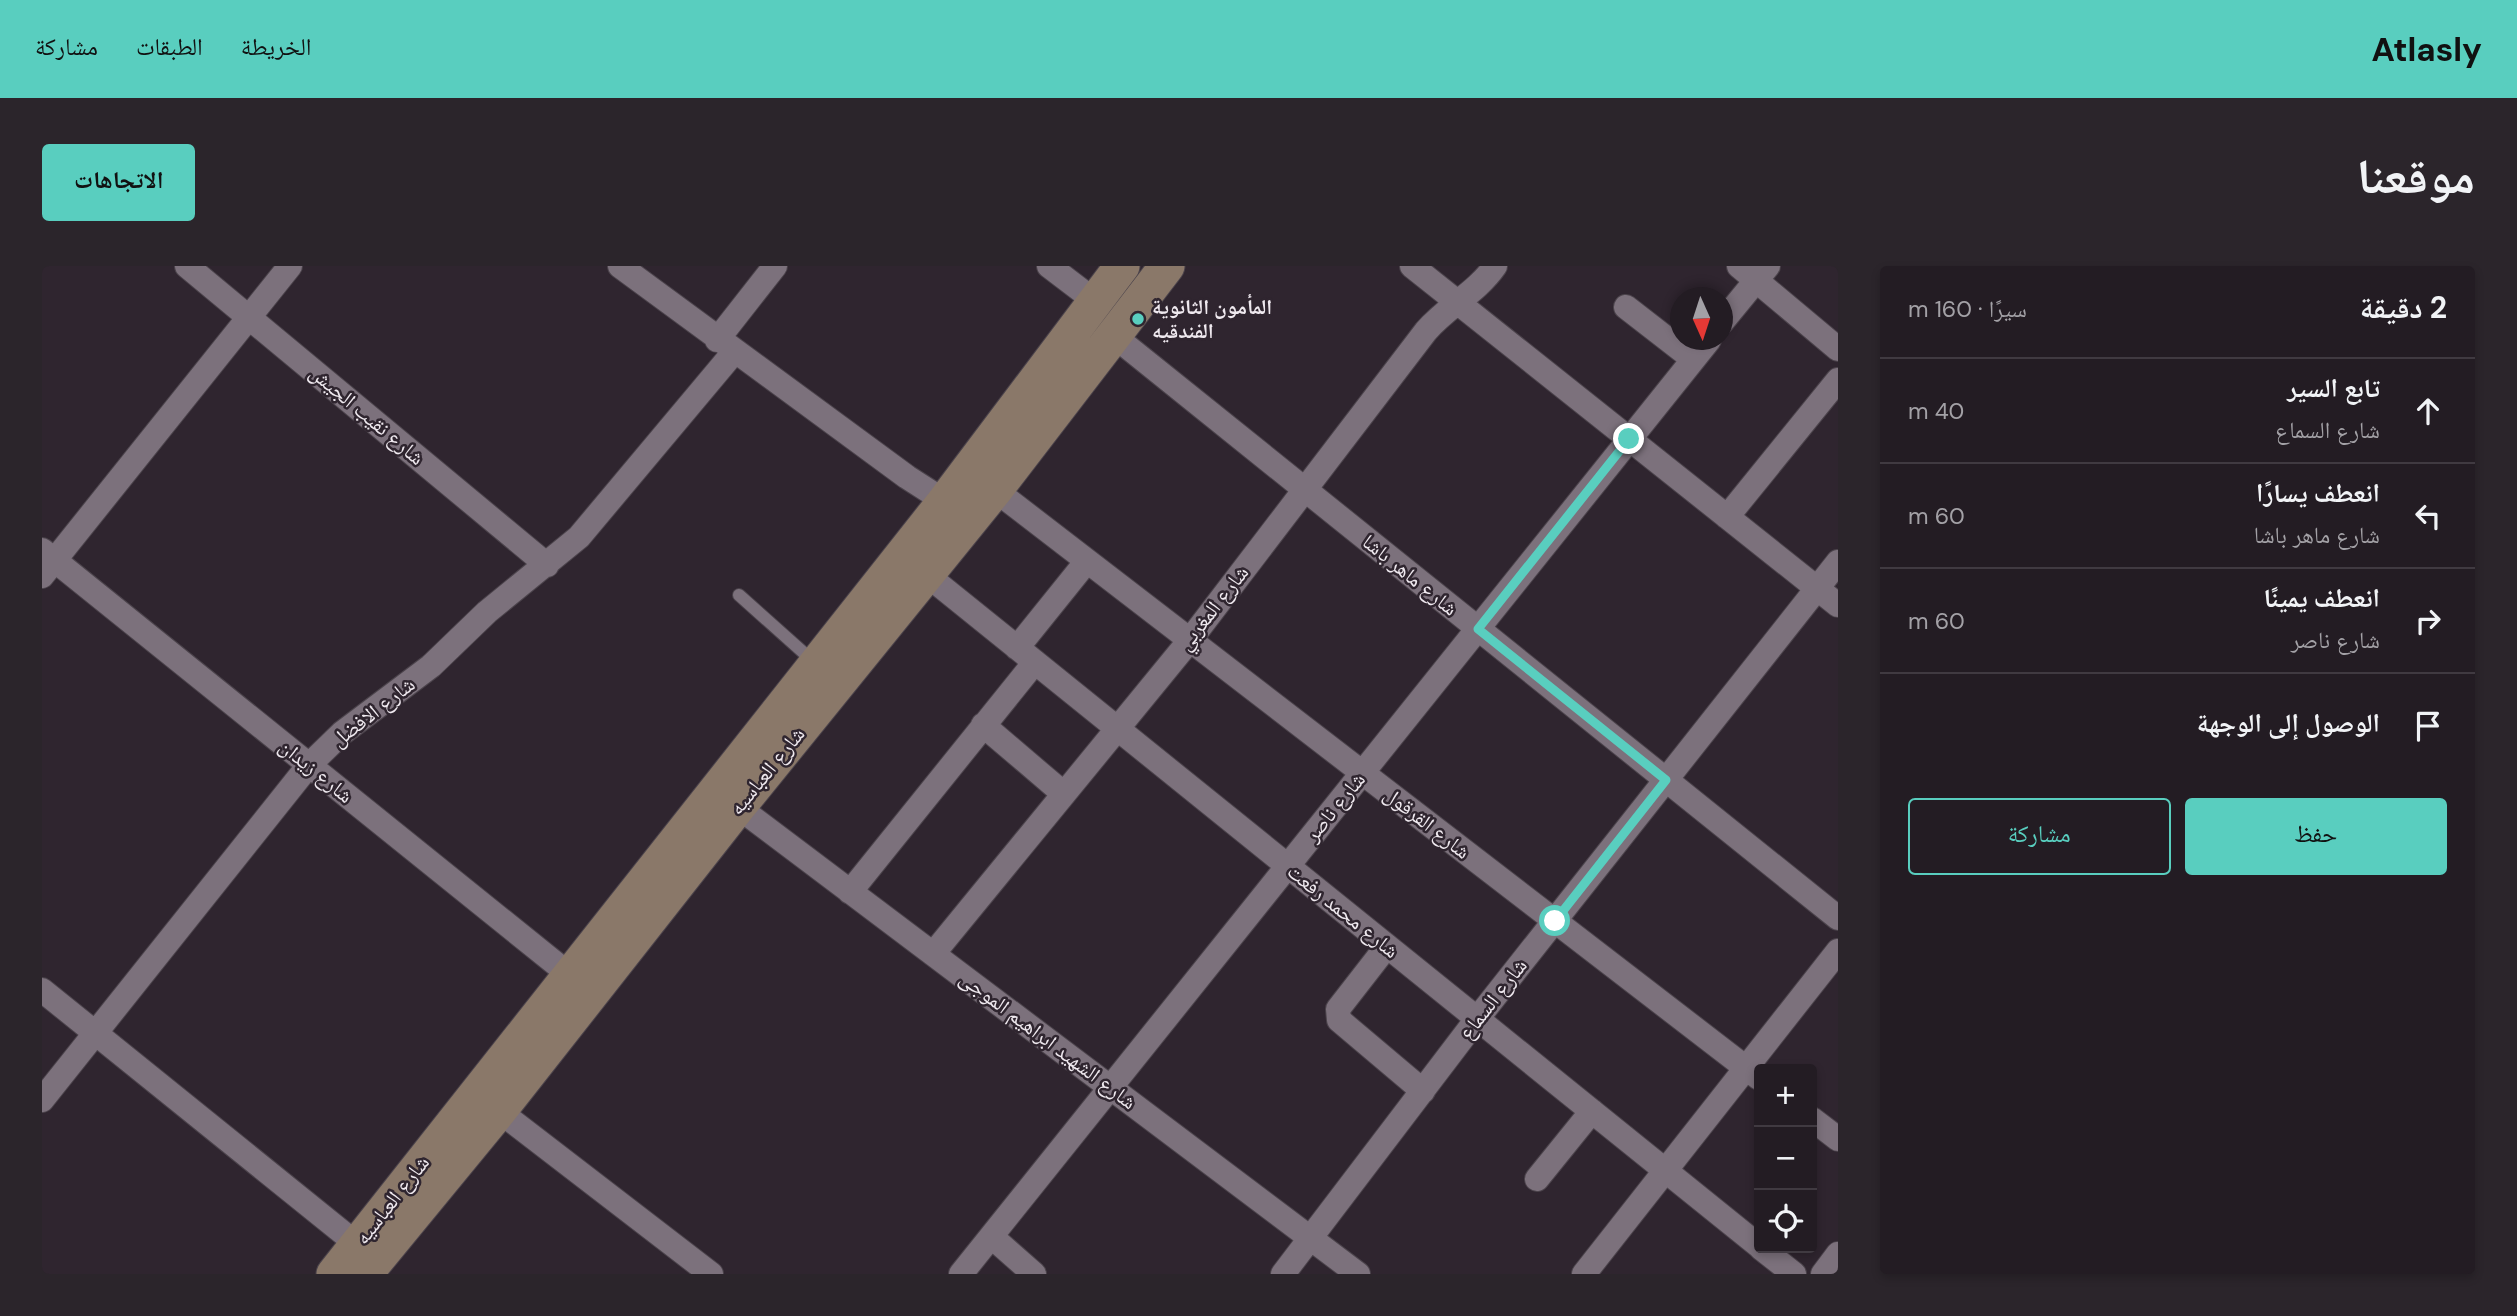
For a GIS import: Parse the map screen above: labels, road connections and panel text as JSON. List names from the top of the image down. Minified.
{"streets":{"main road":["شارع العباسيه"],"street":["شارع نقيب الجيش","شارع ماهر باشا","شارع المغربي","شارع الافضل","شارع زيدان","شارع ناصر","شارع القرقول","شارع محمد رفعت","شارع السماع","شارع الشهيد ابراهيم الموجى"]},"crossings":[["شارع نقيب الجيش","شارع الافضل"],["شارع ماهر باشا","شارع المغربي"],["شارع ماهر باشا","شارع العباسيه"],["شارع ماهر باشا","شارع ناصر"],["شارع ماهر باشا","شارع السماع"],["شارع المغربي","شارع القرقول"],["شارع المغربي","شارع محمد رفعت"],["شارع المغربي","شارع الشهيد ابراهيم الموجى"],["شارع الافضل","شارع زيدان"],["شارع زيدان","شارع العباسيه"],["شارع العباسيه","شارع القرقول"],["شارع العباسيه","شارع محمد رفعت"],["شارع العباسيه","شارع الشهيد ابراهيم الموجى"],["شارع ناصر","شارع القرقول"],["شارع ناصر","شارع محمد رفعت"],["شارع ناصر","شارع الشهيد ابراهيم الموجى"],["شارع القرقول","شارع السماع"],["شارع محمد رفعت","شارع السماع"],["شارع السماع","شارع الشهيد ابراهيم الموجى"]],"places":["المأمون الثانوية الفندقيه"],"north":"bottom","page":{"header":"Atlasly","nav":["الخريطة","الطبقات","مشاركة"],"title":"موقعنا","buttons":["الاتجاهات",["حفظ","مشاركة"]],"heading":["2 دقيقة","سيرًا · 160 m"],"list":[["تابع السير","شارع السماع","40 m"],["انعطف يسارًا","شارع ماهر باشا","60 m"],["انعطف يمينًا","شارع ناصر","60 m"],"الوصول إلى الوجهة"],"map_buttons":["+","−"]}}
